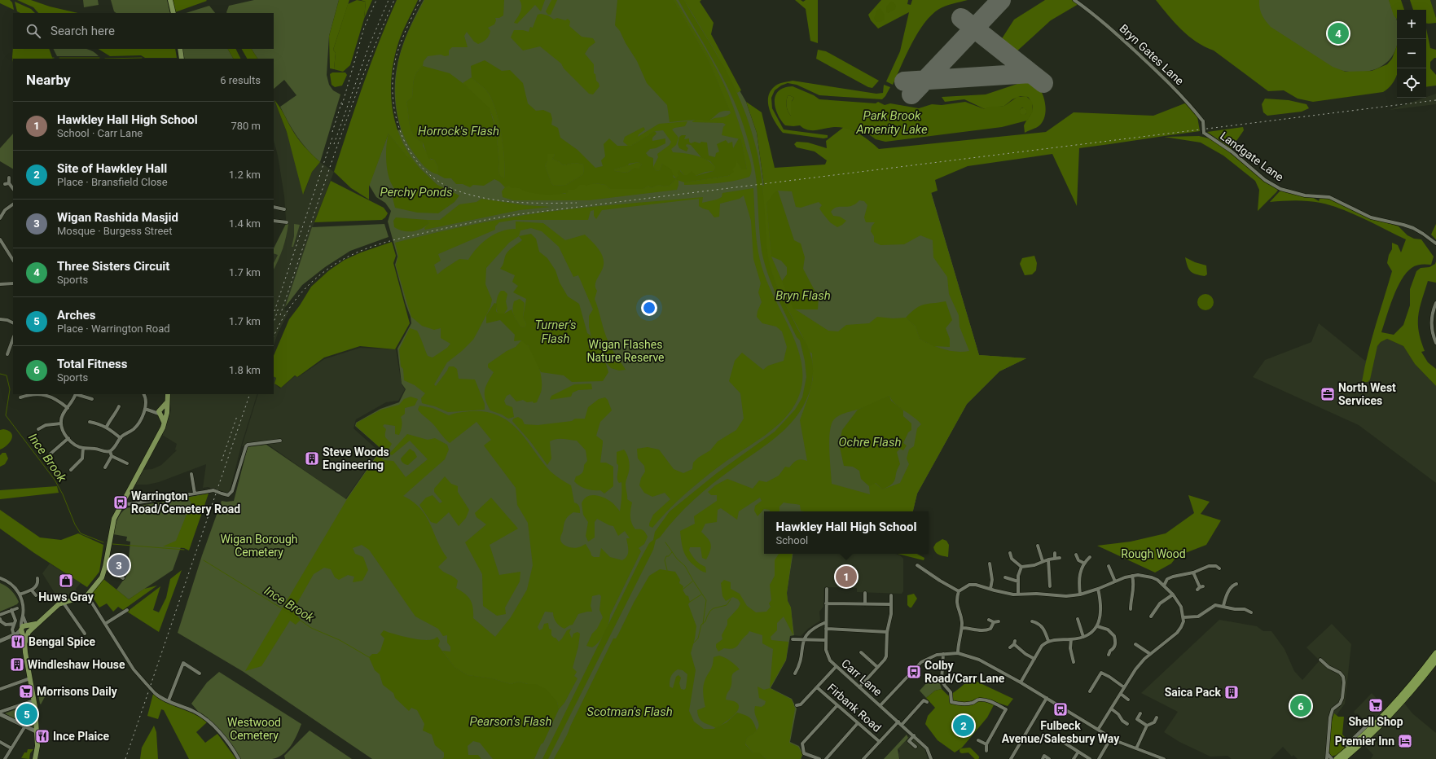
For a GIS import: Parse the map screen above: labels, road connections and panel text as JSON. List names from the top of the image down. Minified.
{"streets":{"street":["Bryn Gates Lane","Landgate Lane","Carr Lane","Firbank Road"]},"crossings":[["Bryn Gates Lane","Landgate Lane"]],"water":["Park Brook Amenity Lake","Horrock's Flash","Perchy Ponds","Bryn Flash","Turner's Flash","Ochre Flash","Ince Brook","Scotman's Flash","Pearson's Flash"],"parks":["Wigan Flashes Nature Reserve","Wigan Borough Cemetery","Rough Wood","Westwood Cemetery"],"places":{"office":["North West Services"],"building":["Steve Woods Engineering","Windleshaw House","Saica Pack"],"bus stop":["Warrington Road/Cemetery Road","Colby Road/Carr Lane","Fulbeck Avenue/Salesbury Way"],"shop":["Huws Gray"],"restaurant":["Bengal Spice","Ince Plaice"],"supermarket":["Morrisons Daily","Shell Shop"],"hotel":["Premier Inn"]},"page":{"map_buttons":["+","−"],"search":"Search here","pins":["4","3","1","6","5","2"],"heading":["Nearby","6 results"],"list":[{"mark":"1","name":"Hawkley Hall High School","note":"School · Carr Lane","value":"780 m"},{"mark":"2","name":"Site of Hawkley Hall","note":"Place · Bransfield Close","value":"1.2 km"},{"mark":"3","name":"Wigan Rashida Masjid","note":"Mosque · Burgess Street","value":"1.4 km"},{"mark":"4","name":"Three Sisters Circuit","note":"Sports","value":"1.7 km"},{"mark":"5","name":"Arches","note":"Place · Warrington Road","value":"1.7 km"},{"mark":"6","name":"Total Fitness","note":"Sports","value":"1.8 km"}],"popup":["Hawkley Hall High School","School"]}}
